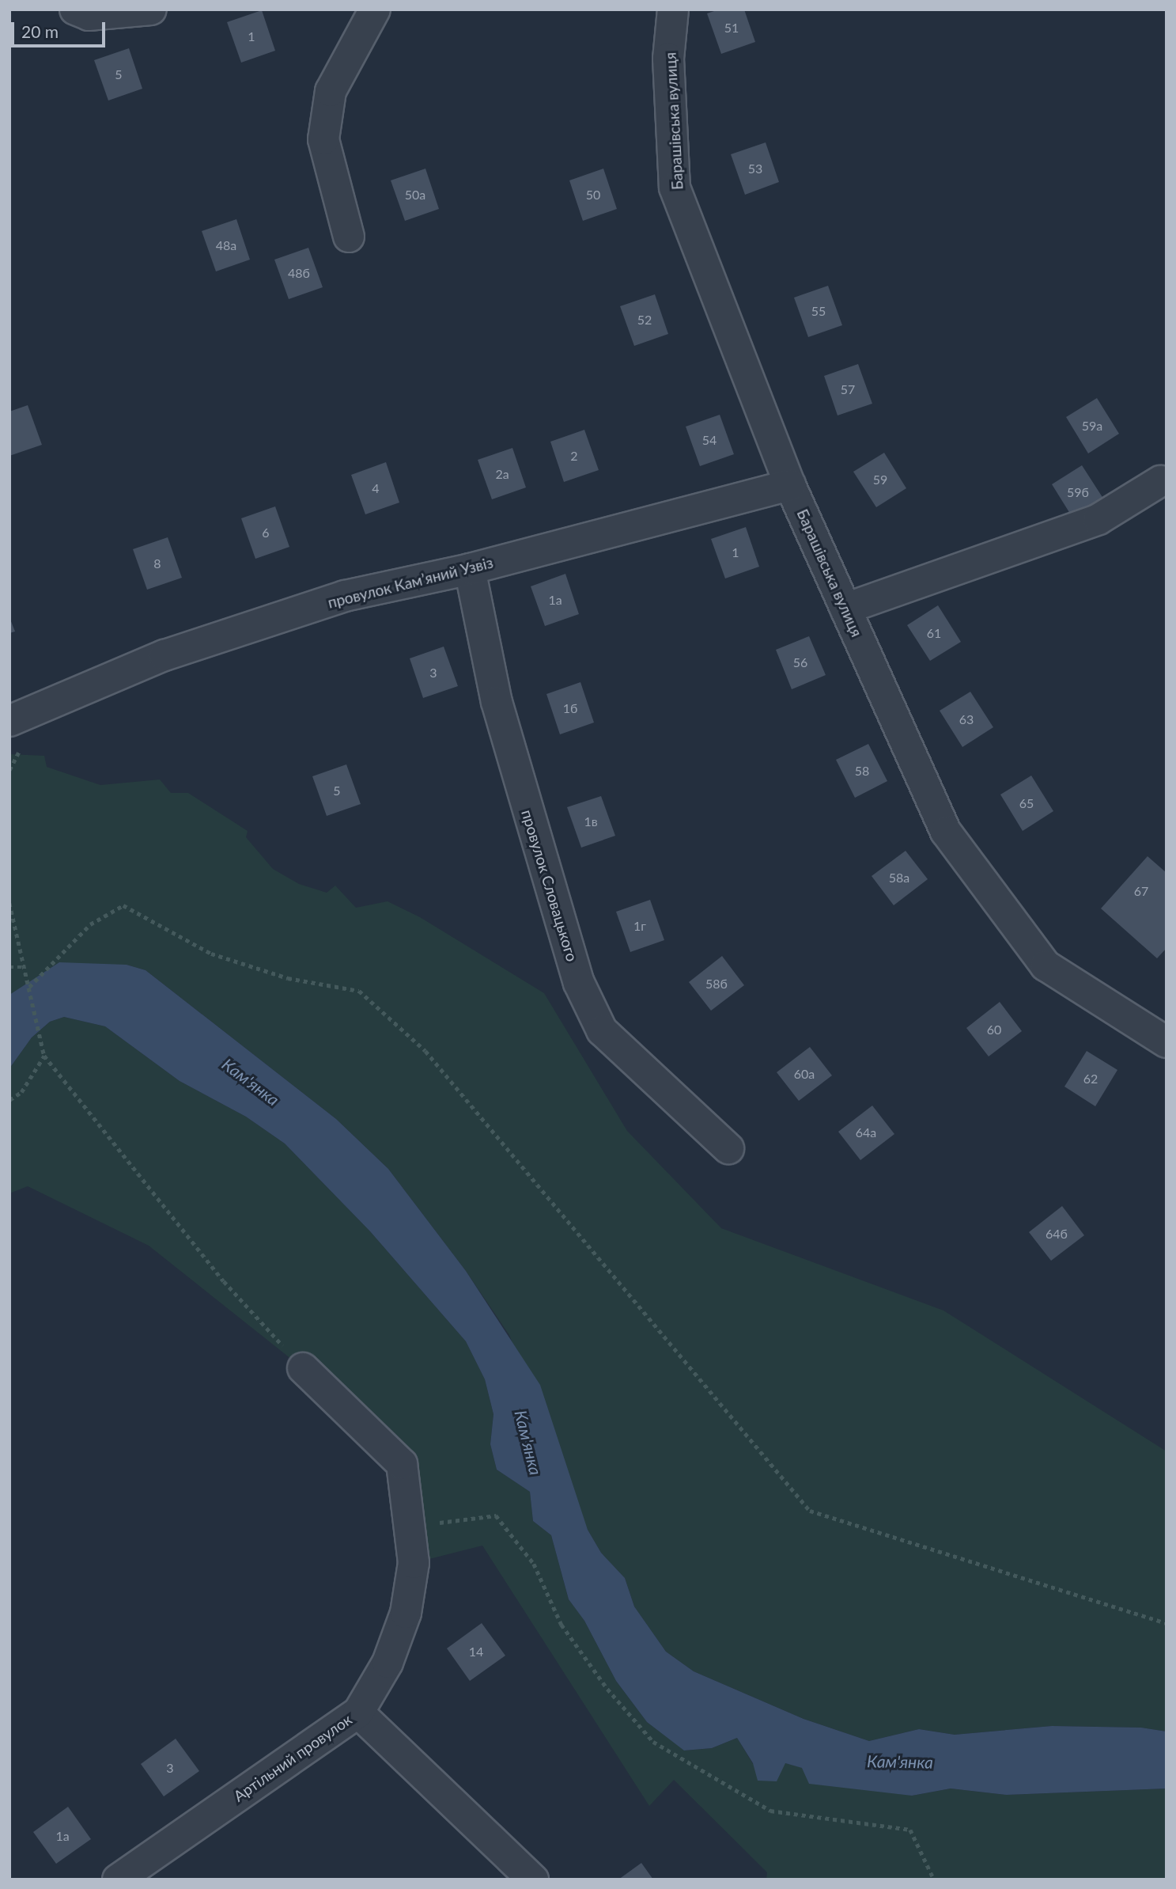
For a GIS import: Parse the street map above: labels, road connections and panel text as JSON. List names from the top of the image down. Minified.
{"streets":{"street":["Барашівська вулиця","провулок Камʼяний Узвіз","провулок Словацького","Артільний провулок"]},"crossings":[["Барашівська вулиця","провулок Камʼяний Узвіз"],["провулок Камʼяний Узвіз","провулок Словацького"]],"water":["Кам'янка"],"house_numbers":["51","1","5","53","50а","50","48а","48б","55","52","57","59а","54","2","2а","59","4","59б","6","1","8","1а","61","56","3","1б","63","58","5","65","1в","58а","67","1г","58б","60","60а","62","64а","64б","14","3","1а"],"scale_bar":"20 m"}
